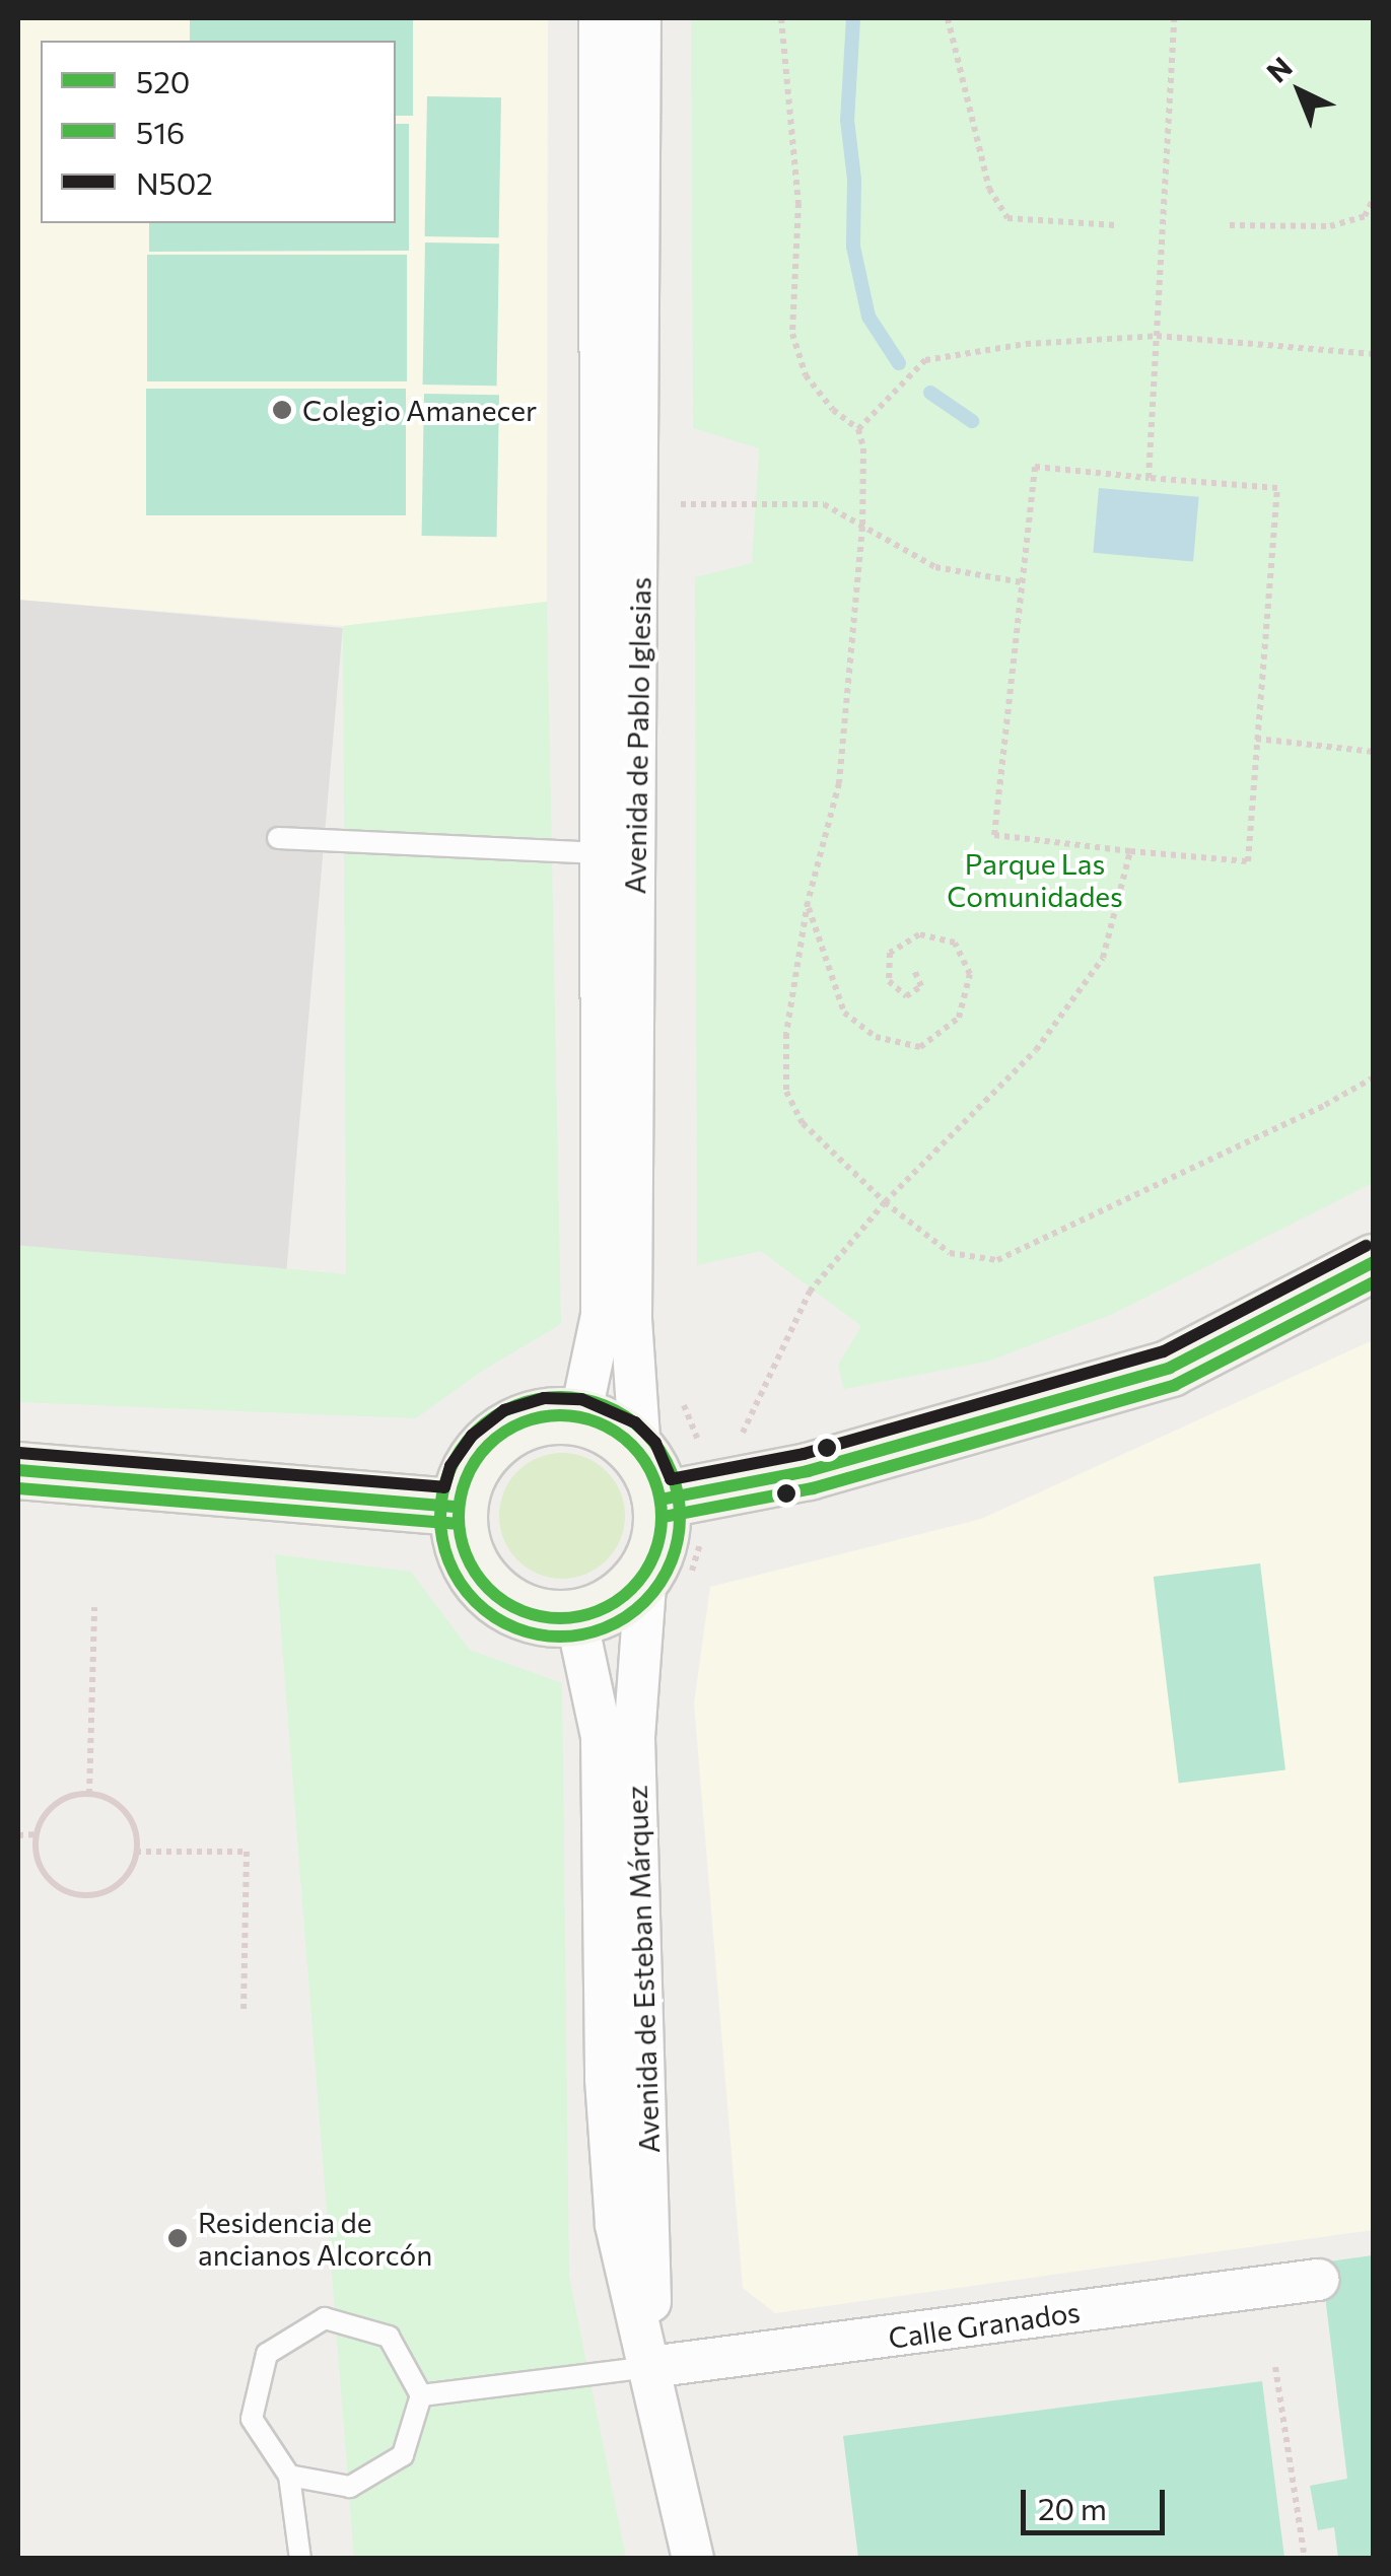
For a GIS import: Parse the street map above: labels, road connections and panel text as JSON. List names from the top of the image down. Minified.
{"streets":{"street":["Avenida de Pablo Iglesias","Avenida de Esteban Márquez","Calle Granados"]},"crossings":[["Avenida de Pablo Iglesias","Avenida de Esteban Márquez"],["Avenida de Esteban Márquez","Calle Granados"]],"parks":["Parque Las Comunidades"],"places":["Colegio Amanecer","Residencia de ancianos Alcorcón"],"lines":["transit line N502","transit line 520","transit line 516"],"legend":["520","516","N502"],"scale_bar":"20 m","north":"top left"}
